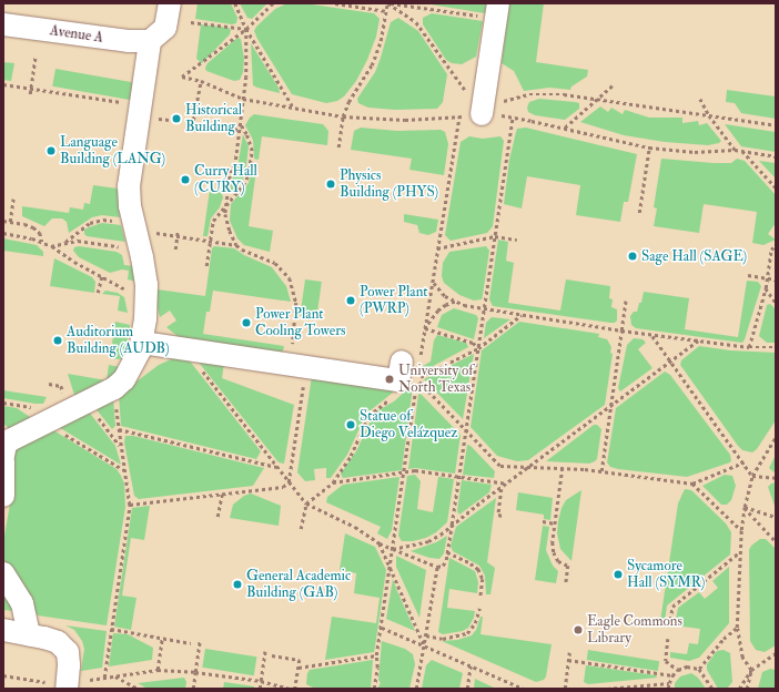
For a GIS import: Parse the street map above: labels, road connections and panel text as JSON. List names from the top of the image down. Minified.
{"streets":{"street":["Avenue A"]},"places":["Historical Building","Language Building (LANG)","Curry Hall (CURY)","Physics Building (PHYS)","Sage Hall (SAGE)","Power Plant (PWRP)","Power Plant Cooling Towers","Auditorium Building (AUDB)","University of North Texas","Statue of Diego Velázquez","Sycamore Hall (SYMR)","General Academic Building (GAB)","Eagle Commons Library"]}
